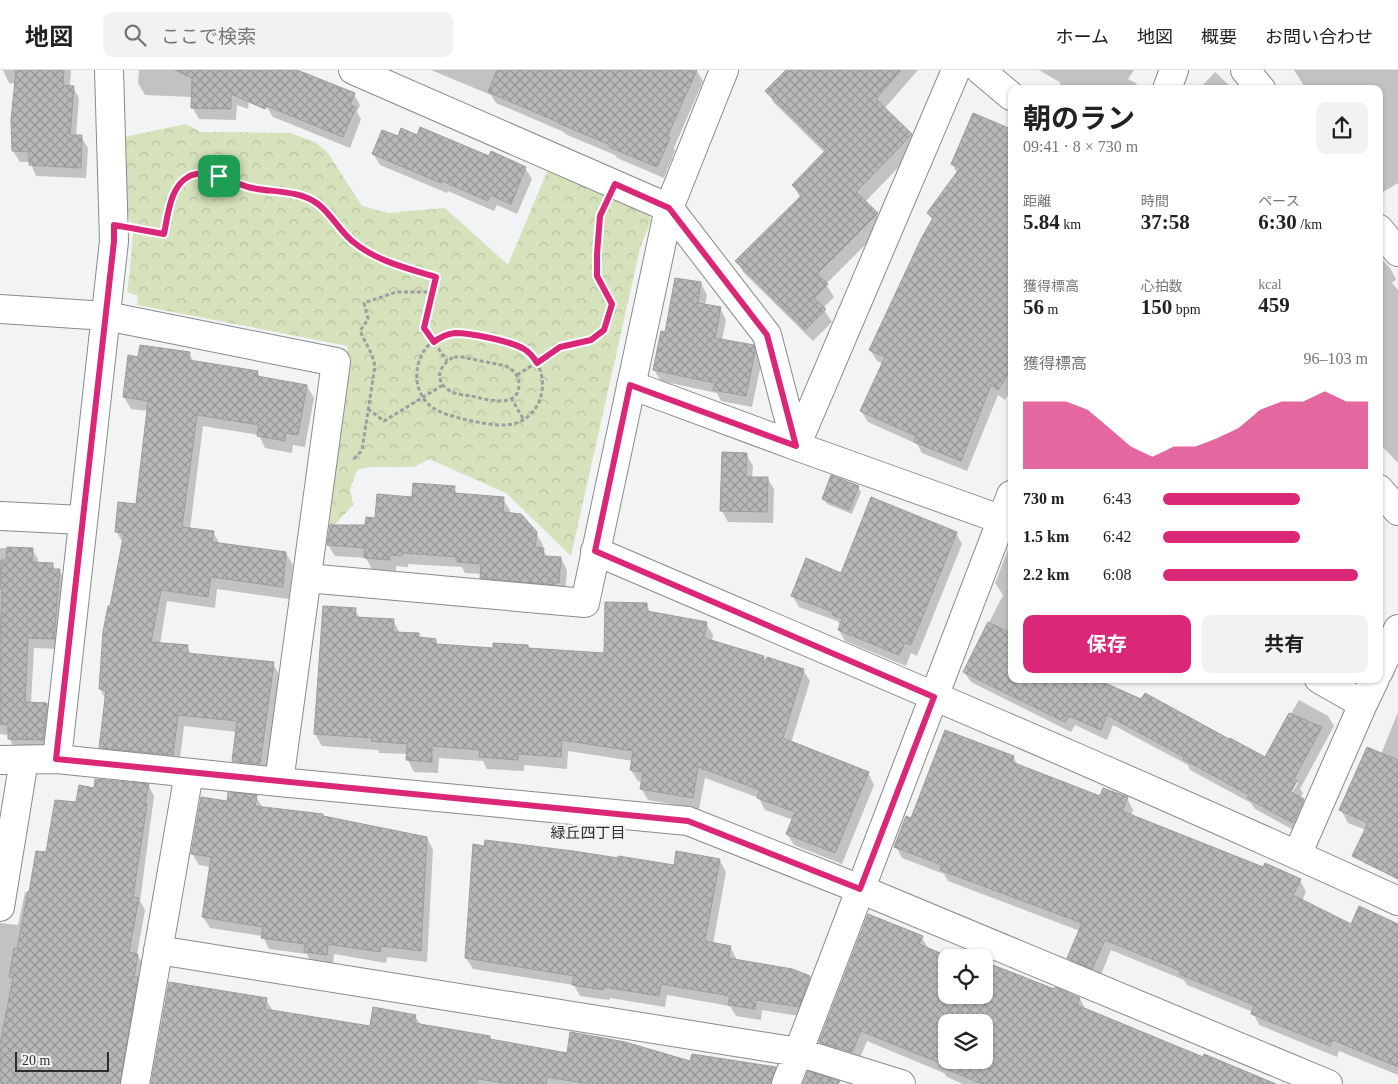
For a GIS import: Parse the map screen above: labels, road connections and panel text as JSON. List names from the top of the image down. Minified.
{"districts":["緑丘四丁目"],"scale_bar":"20 m","page":{"header":"地図","search":"ここで検索","nav":["ホーム","地図","概要","お問い合わせ"],"heading":["朝のラン","09:41 · 8 × 730 m"],"stats":[["距離","5.84 km"],["時間","37:58"],["ペース","6:30 /km"],["獲得標高","56 m"],["心拍数","150 bpm"],["kcal","459"]],"chart":["獲得標高","96–103 m"],"list":[{"name":"730 m","note":"6:43"},{"name":"1.5 km","note":"6:42"},{"name":"2.2 km","note":"6:08"}],"buttons":["保存","共有"],"scale":"20 m"}}
